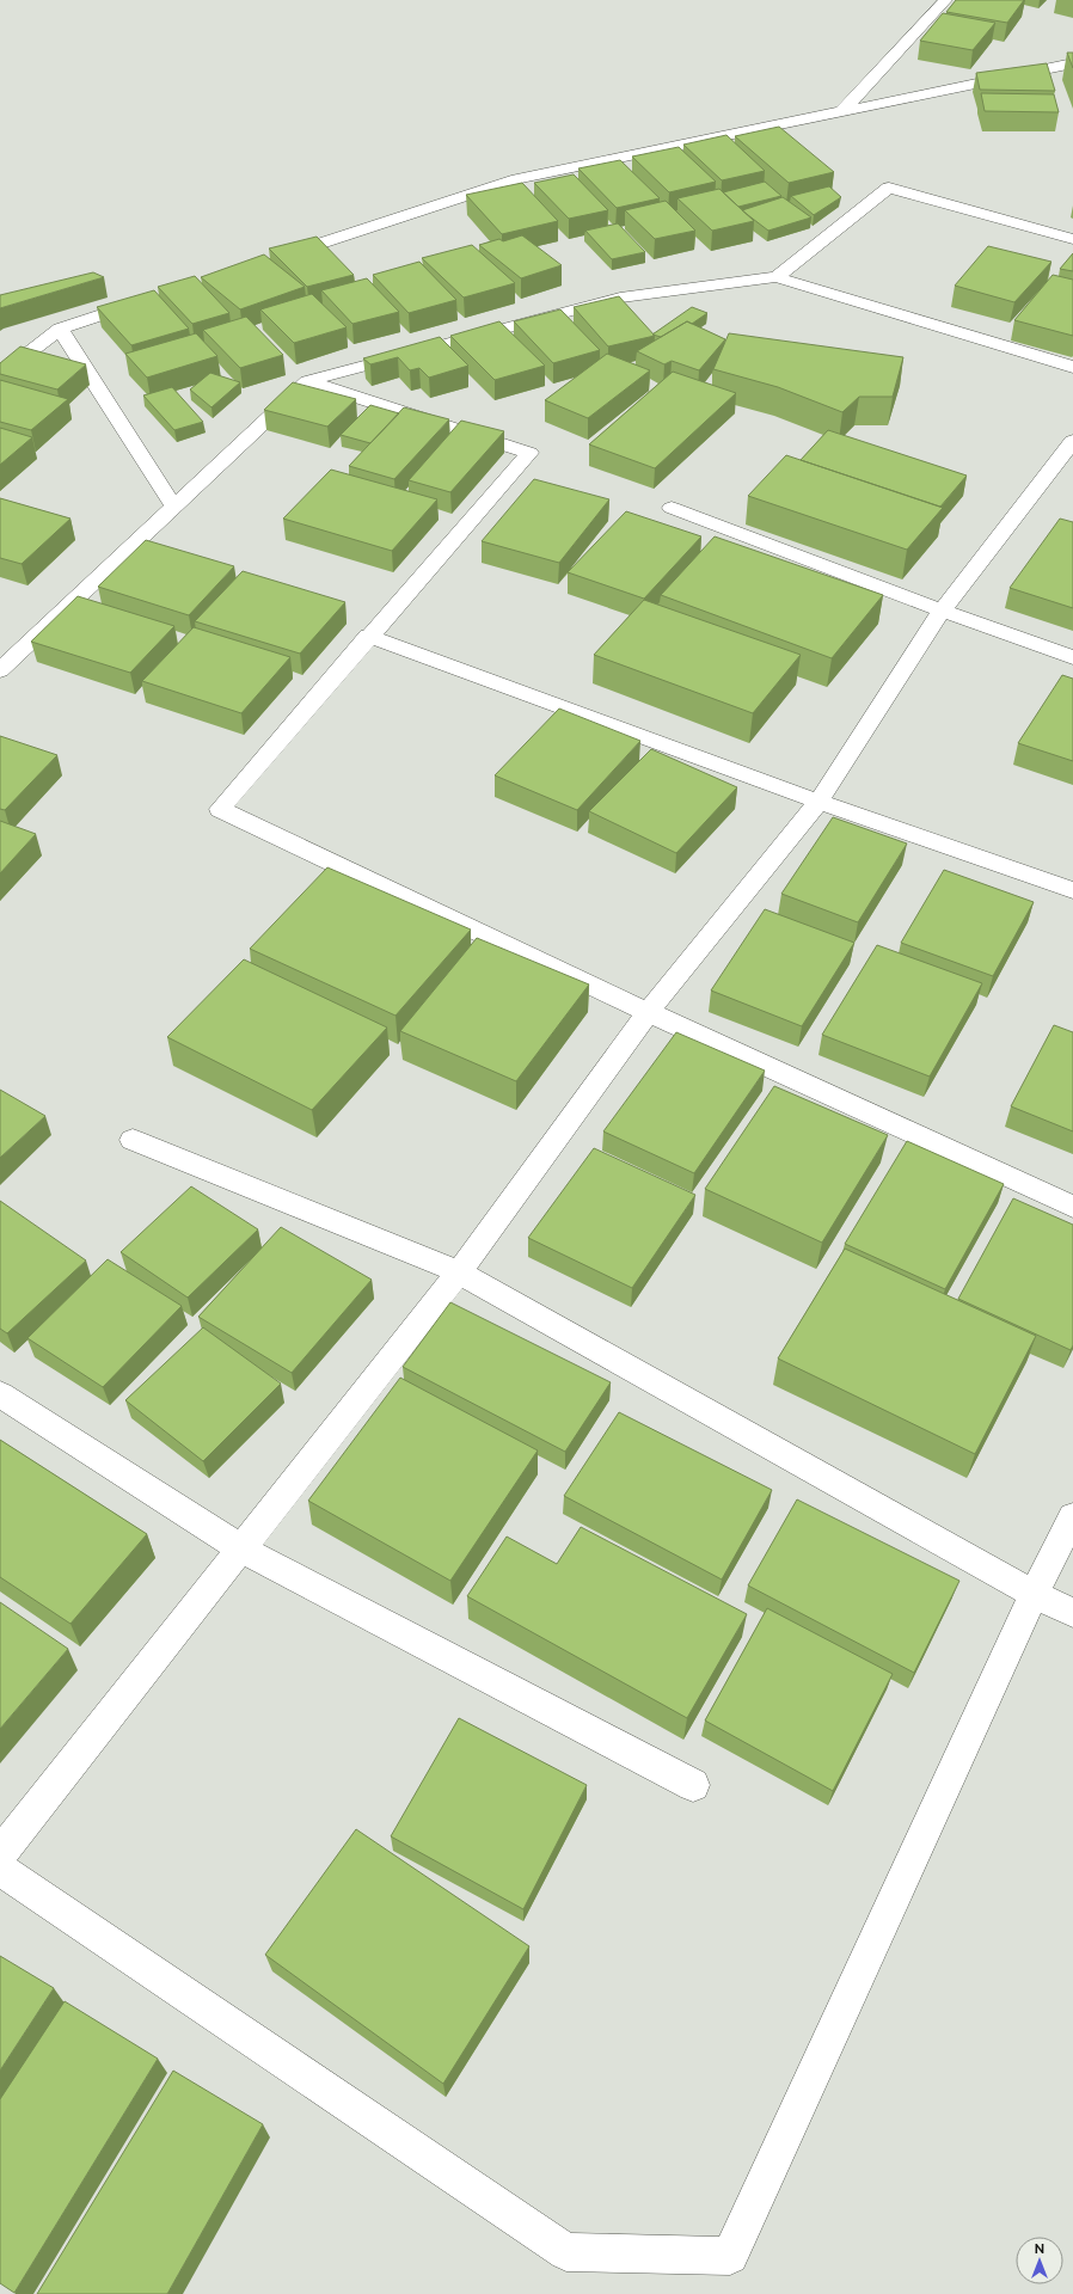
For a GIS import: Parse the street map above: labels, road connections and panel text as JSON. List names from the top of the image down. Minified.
{"north":"top"}
